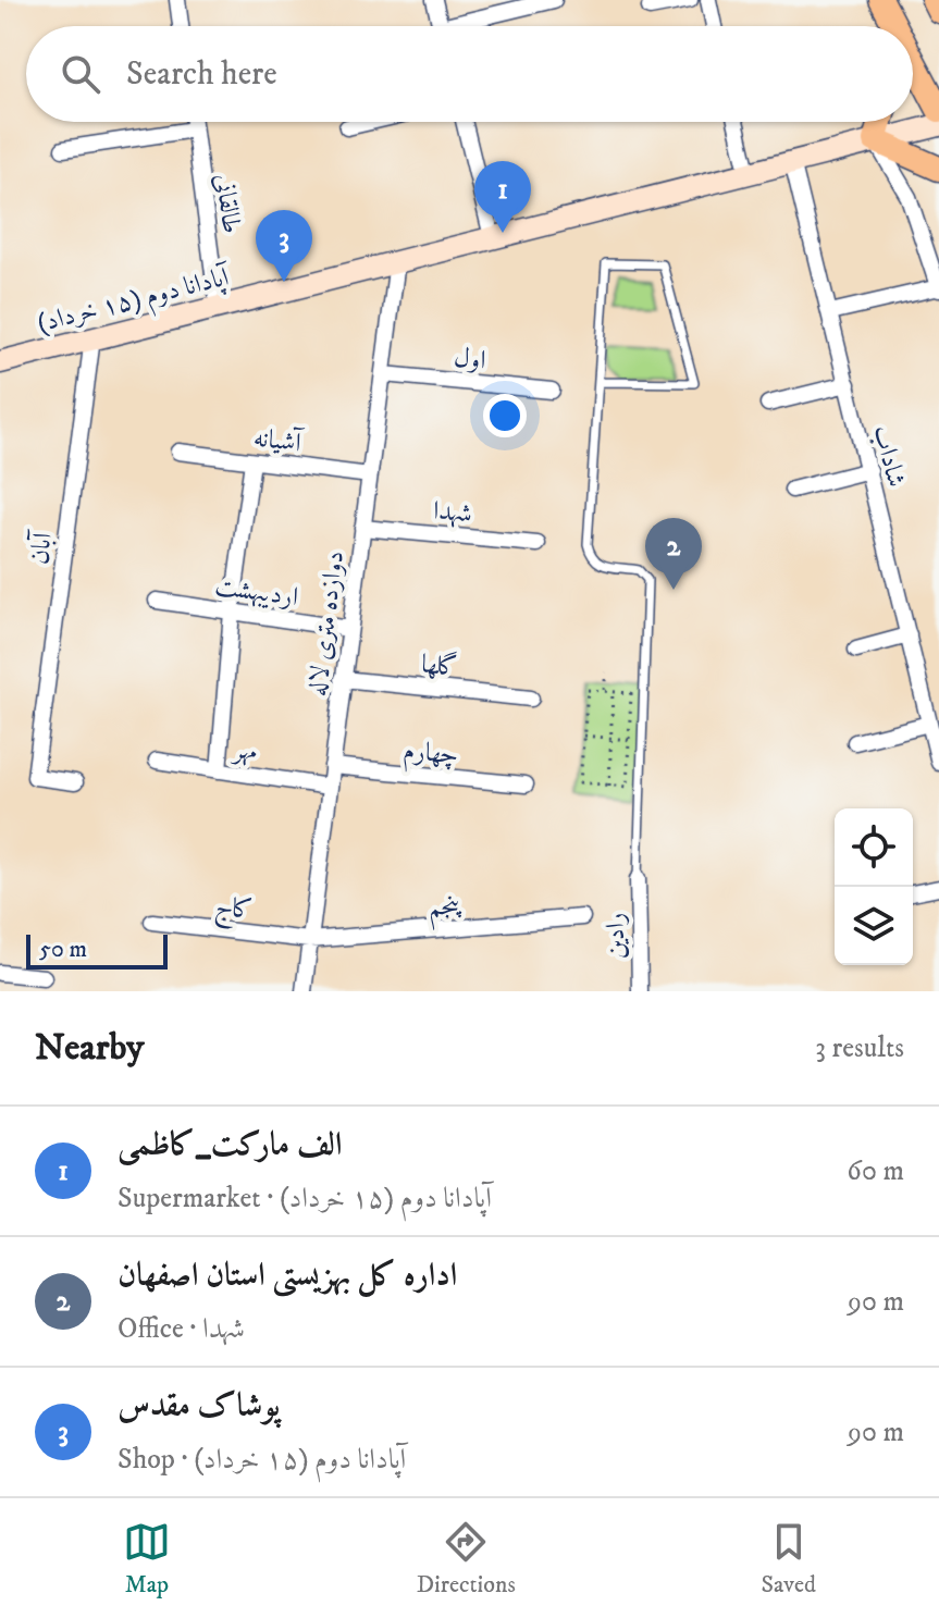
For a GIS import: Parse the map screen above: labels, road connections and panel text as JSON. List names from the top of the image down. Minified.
{"streets":{"main road":["آپادانا دوم (۱۵ خرداد)"],"street":["طالقانی","اول","آشیانه","شاداب","شهدا","آبان","اردیبهشت","دوازده متری لاله","گلها","مهر","چهارم","پنجم","کاج","رادین"]},"crossings":[["طالقانی","آپادانا دوم (۱۵ خرداد)"],["آپادانا دوم (۱۵ خرداد)","شاداب"],["آپادانا دوم (۱۵ خرداد)","آبان"],["آپادانا دوم (۱۵ خرداد)","دوازده متری لاله"],["اول","دوازده متری لاله"],["آشیانه","دوازده متری لاله"],["شهدا","دوازده متری لاله"],["اردیبهشت","دوازده متری لاله"],["دوازده متری لاله","گلها"],["دوازده متری لاله","مهر"],["دوازده متری لاله","چهارم"],["دوازده متری لاله","پنجم"],["دوازده متری لاله","کاج"],["پنجم","کاج"]],"scale_bar":"50 m","page":{"search":"Search here","pins":["1","3","2"],"scale":"50 m","heading":["Nearby","3 results"],"list":[{"mark":"1","name":"الف مارکت_کاظمی","note":"Supermarket · آپادانا دوم (۱۵ خرداد)","value":"60 m"},{"mark":"2","name":"اداره کل بهزیستی استان اصفهان","note":"Office · شهدا","value":"90 m"},{"mark":"3","name":"پوشاک مقدس","note":"Shop · آپادانا دوم (۱۵ خرداد)","value":"90 m"}],"nav":["Map","Directions","Saved"]}}
